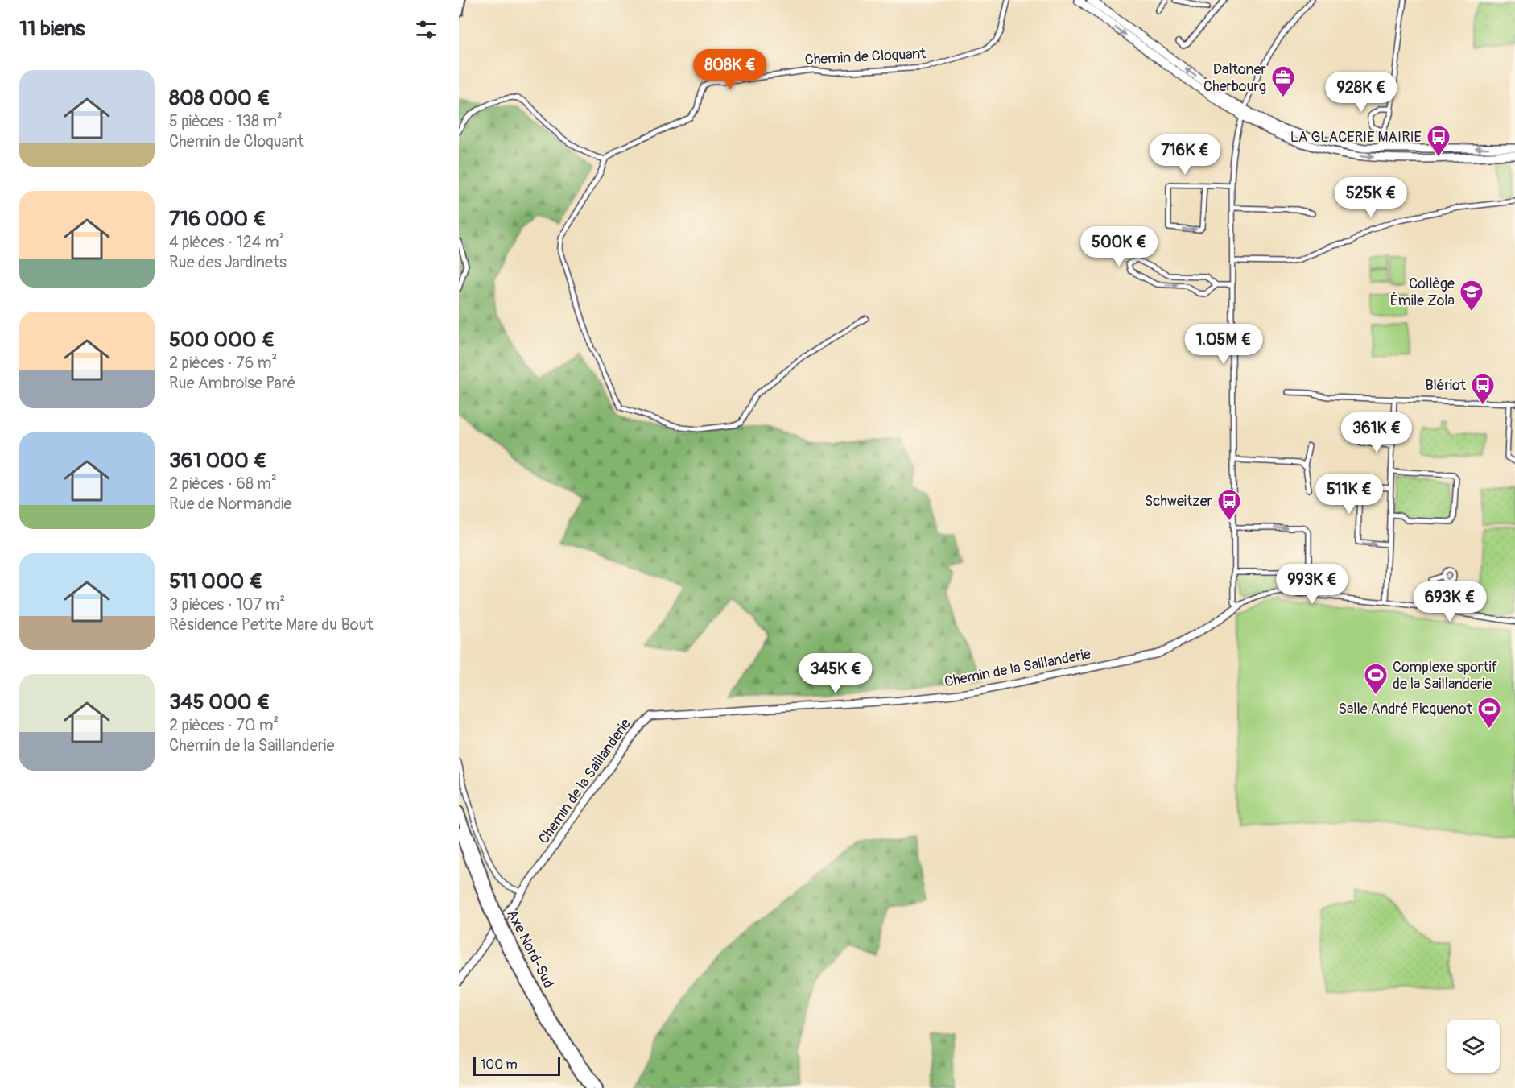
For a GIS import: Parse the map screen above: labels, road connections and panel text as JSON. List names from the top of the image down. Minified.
{"streets":{"highway":["Axe Nord-Sud"],"street":["Chemin de Cloquant","Chemin de la Saillanderie"]},"places":{"office":["Daltoner Cherbourg"],"bus stop":["LA GLACERIE MAIRIE","Blériot","Schweitzer"],"school or university":["Collège Émile Zola"],"sports":["Complexe sportif de la Saillanderie","Salle André Picquenot"]},"scale_bar":"100 m","page":{"heading":"11 biens","price":["808K €","928K €","716K €","525K €","500K €","1.05M €","361K €","511K €","993K €","693K €","345K €"],"list":[{"name":"808 000 €","note":"5 pièces · 138 m² · Chemin de Cloquant"},{"name":"716 000 €","note":"4 pièces · 124 m² · Rue des Jardinets"},{"name":"500 000 €","note":"2 pièces · 76 m² · Rue Ambroise Paré"},{"name":"361 000 €","note":"2 pièces · 68 m² · Rue de Normandie"},{"name":"511 000 €","note":"3 pièces · 107 m² · Résidence Petite Mare du Bout"},{"name":"345 000 €","note":"2 pièces · 70 m² · Chemin de la Saillanderie"}],"scale":"100 m"}}
